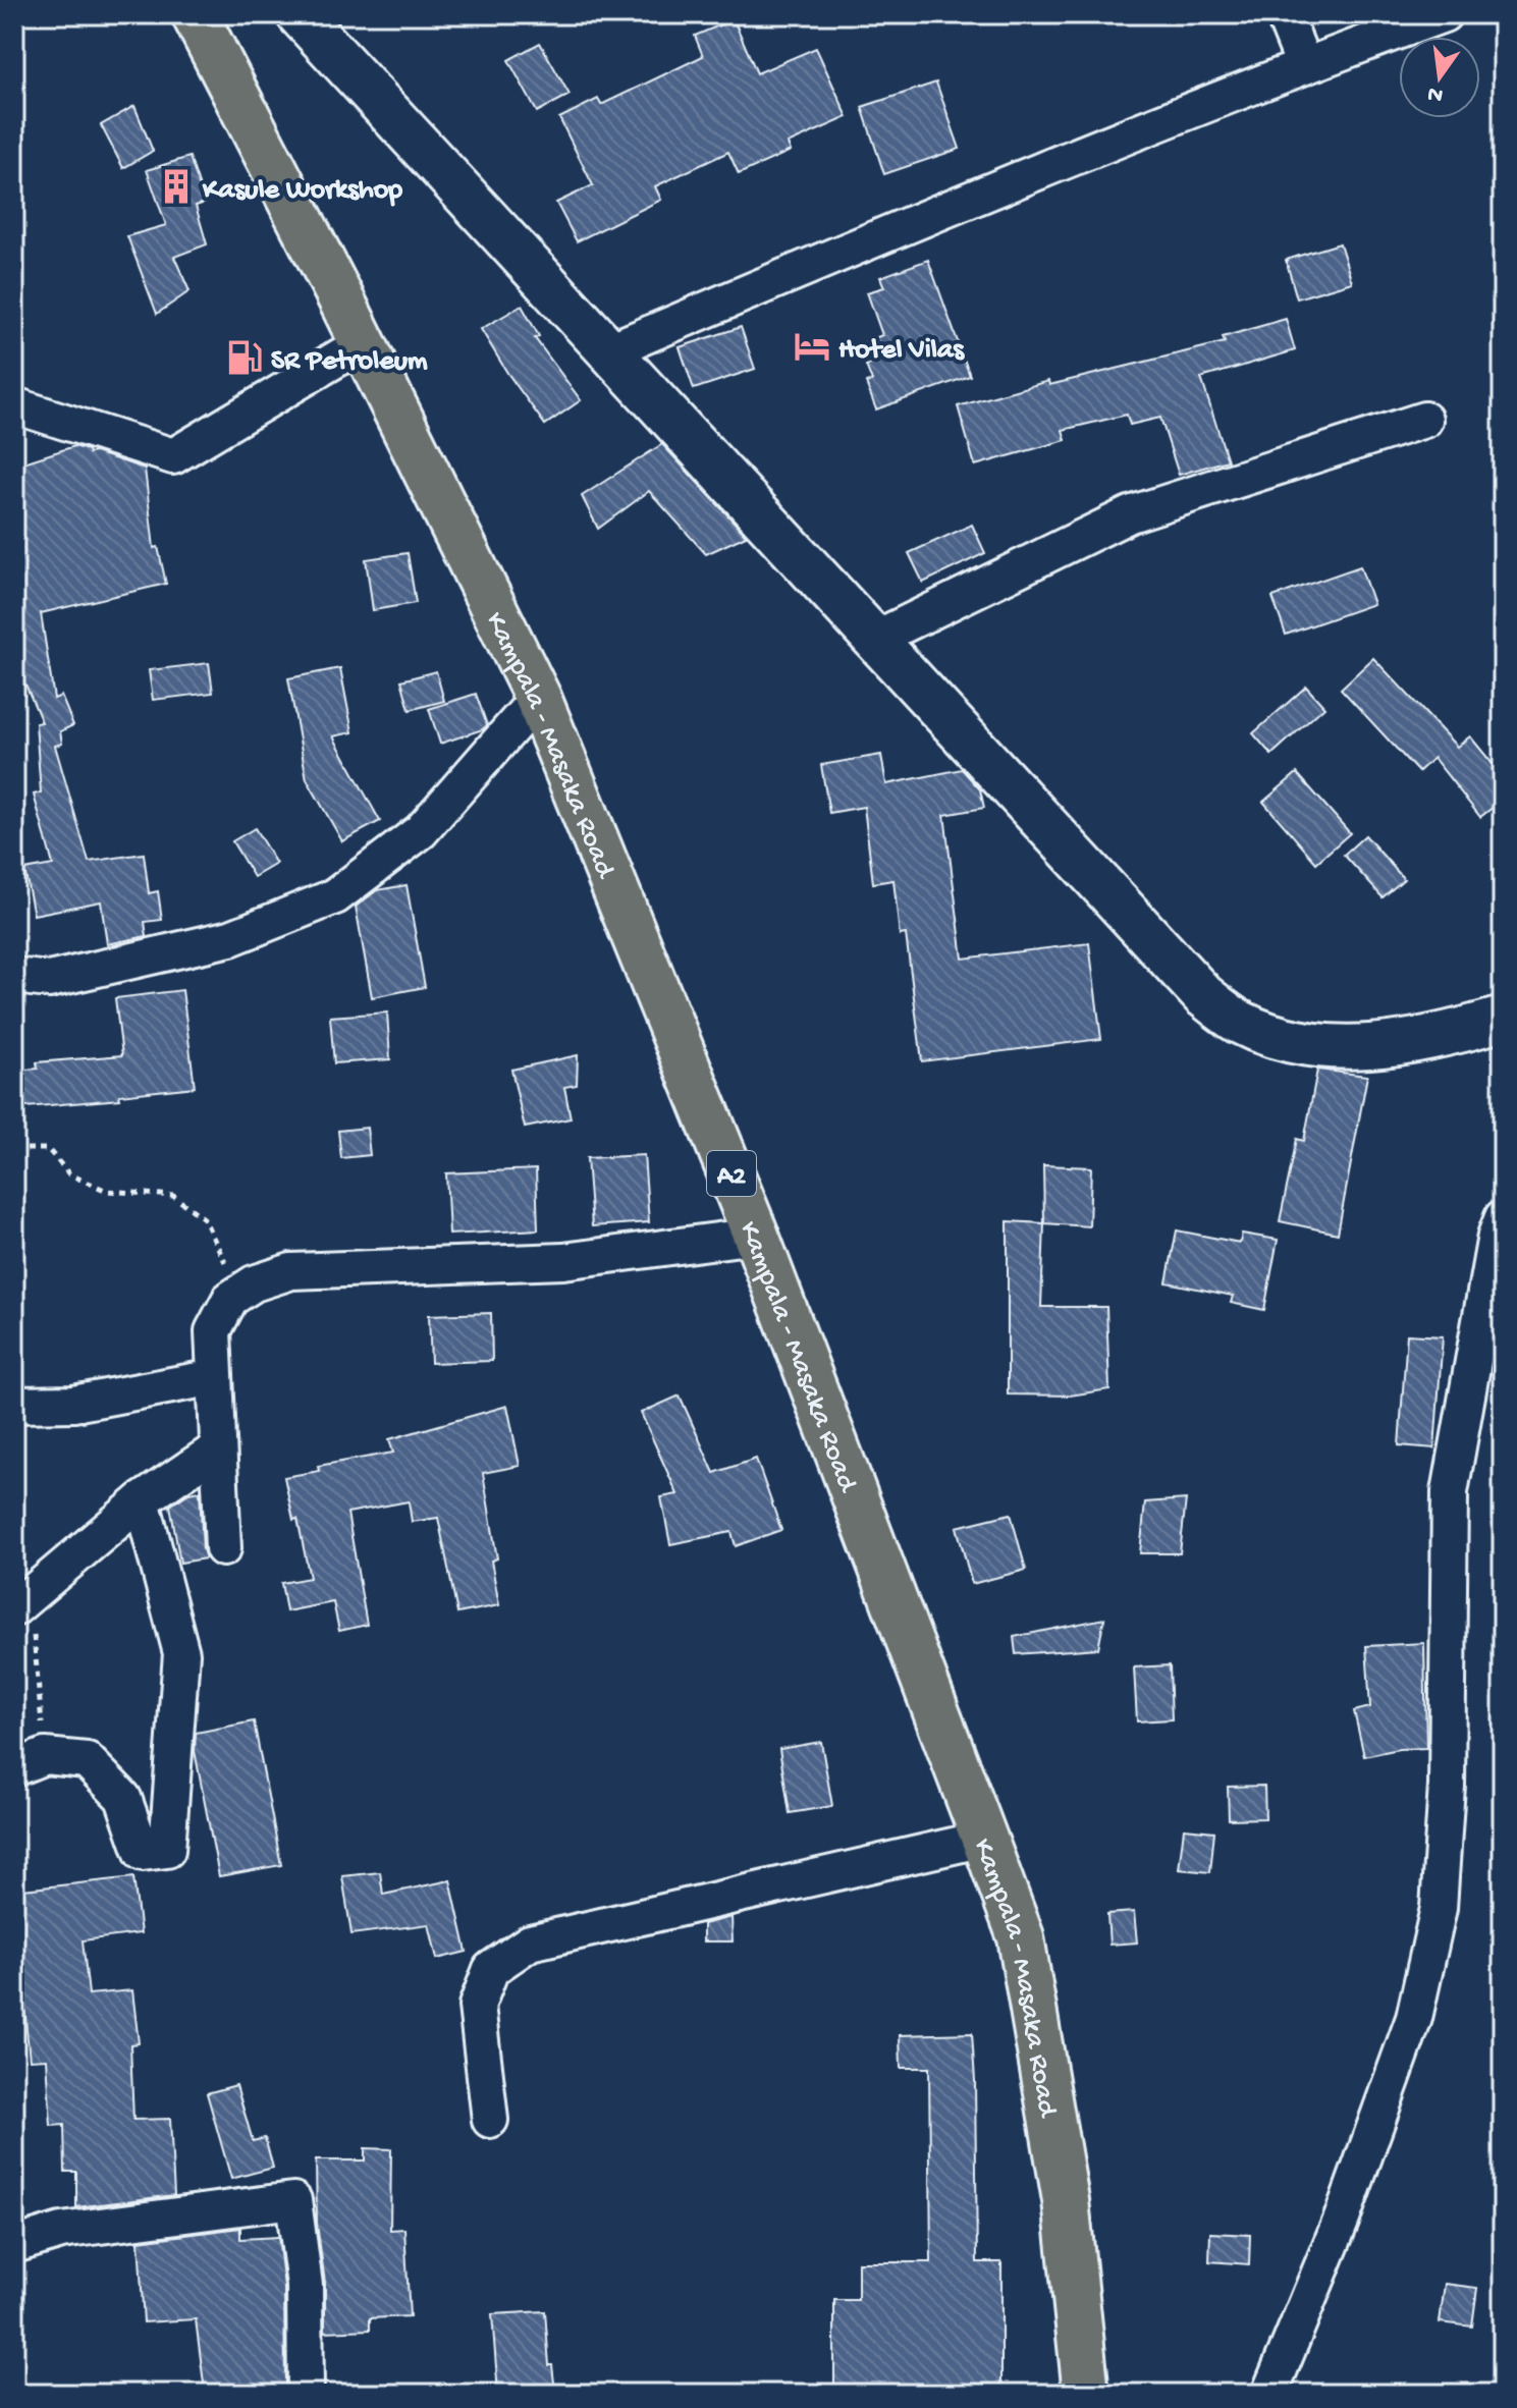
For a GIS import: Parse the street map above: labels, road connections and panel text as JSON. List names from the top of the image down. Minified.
{"streets":{"main road":["Kampala - Masaka Road","A2"]},"places":{"building":["Kasule Workshop"],"hotel":["Hotel Vilas"],"fuel station":["SR Petroleum"]},"north":"bottom"}
